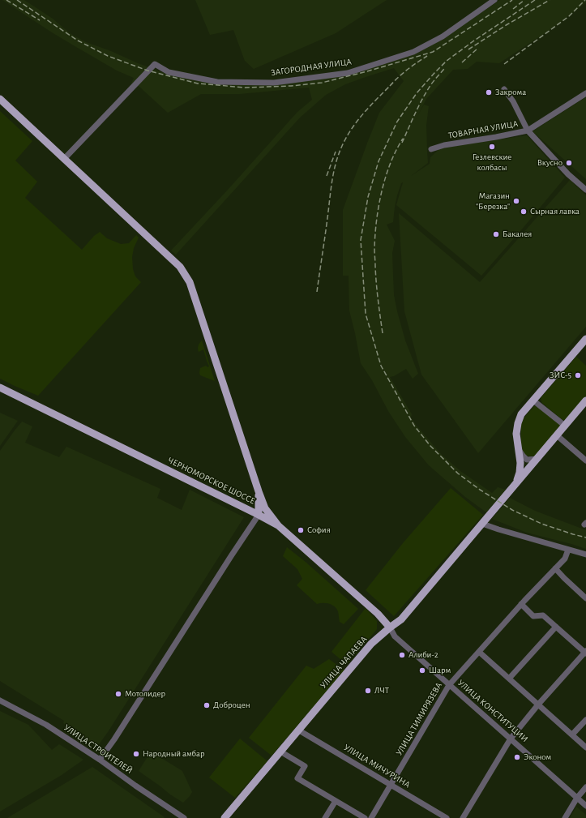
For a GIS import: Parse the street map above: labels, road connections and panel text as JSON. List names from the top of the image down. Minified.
{"streets":{"main road":["ЧЕРНОМОРСКОЕ ШОССЕ","УЛИЦА ЧАПАЕВА"],"street":["ЗАГОРОДНАЯ УЛИЦА","ТОВАРНАЯ УЛИЦА","УЛИЦА КОНСТИТУЦИИ","УЛИЦА ТИМИРЯЗЕВА","УЛИЦА СТРОИТЕЛЕЙ","УЛИЦА МИЧУРИНА"]},"crossings":[["ЧЕРНОМОРСКОЕ ШОССЕ","УЛИЦА ЧАПАЕВА"],["ЧЕРНОМОРСКОЕ ШОССЕ","УЛИЦА КОНСТИТУЦИИ"],["УЛИЦА ЧАПАЕВА","УЛИЦА КОНСТИТУЦИИ"],["УЛИЦА ЧАПАЕВА","УЛИЦА МИЧУРИНА"],["УЛИЦА КОНСТИТУЦИИ","УЛИЦА ТИМИРЯЗЕВА"],["УЛИЦА ТИМИРЯЗЕВА","УЛИЦА МИЧУРИНА"]],"places":["Закрома","Гезлевские колбасы","Вкусно","Магазин \"Березка\"","Сырная лавка","Бакалея","ЗИС-5","София","Алиби-2","Шарм","ЛЧТ","Мотолидер","Доброцен","Народный амбар","Эконом"]}
